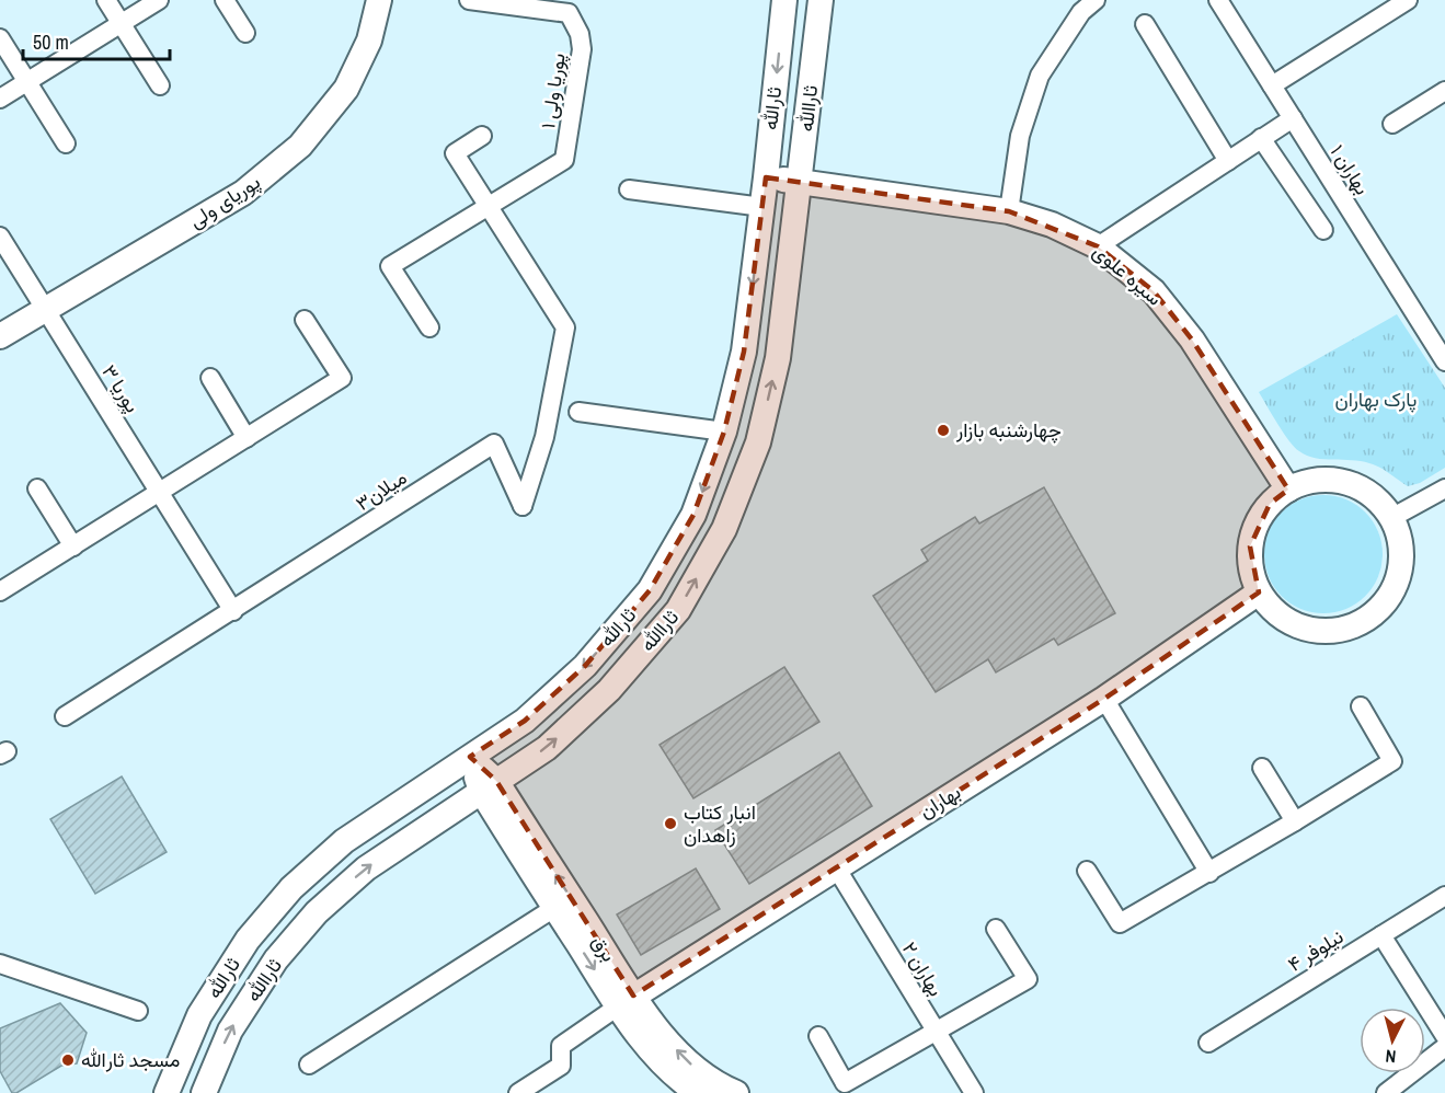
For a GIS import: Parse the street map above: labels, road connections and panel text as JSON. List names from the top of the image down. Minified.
{"streets":{"street":["پوریا ولی ۱","ثارالله","ثاراالله","بهاران ۱","پوریای ولی","سیره علوی","پوریا ۳","میلان۳","بهاران","برق","نیلوفر ۴","بهاران ۲"]},"crossings":[["پوریا ولی ۱","میلان۳"],["ثارالله","سیره علوی"],["ثاراالله","سیره علوی"],["ثاراالله","برق"],["پوریای ولی","پوریا ۳"],["سیره علوی","بهاران"],["پوریا ۳","میلان۳"],["بهاران","برق"],["بهاران","بهاران ۲"]],"one_way":["ثارالله","ثاراالله"],"parks":["پارک بهاران"],"places":["چهارشنبه بازار","انبار کتاب زاهدان","مسجد ثارالله"],"scale_bar":"50 m","north":"bottom"}
